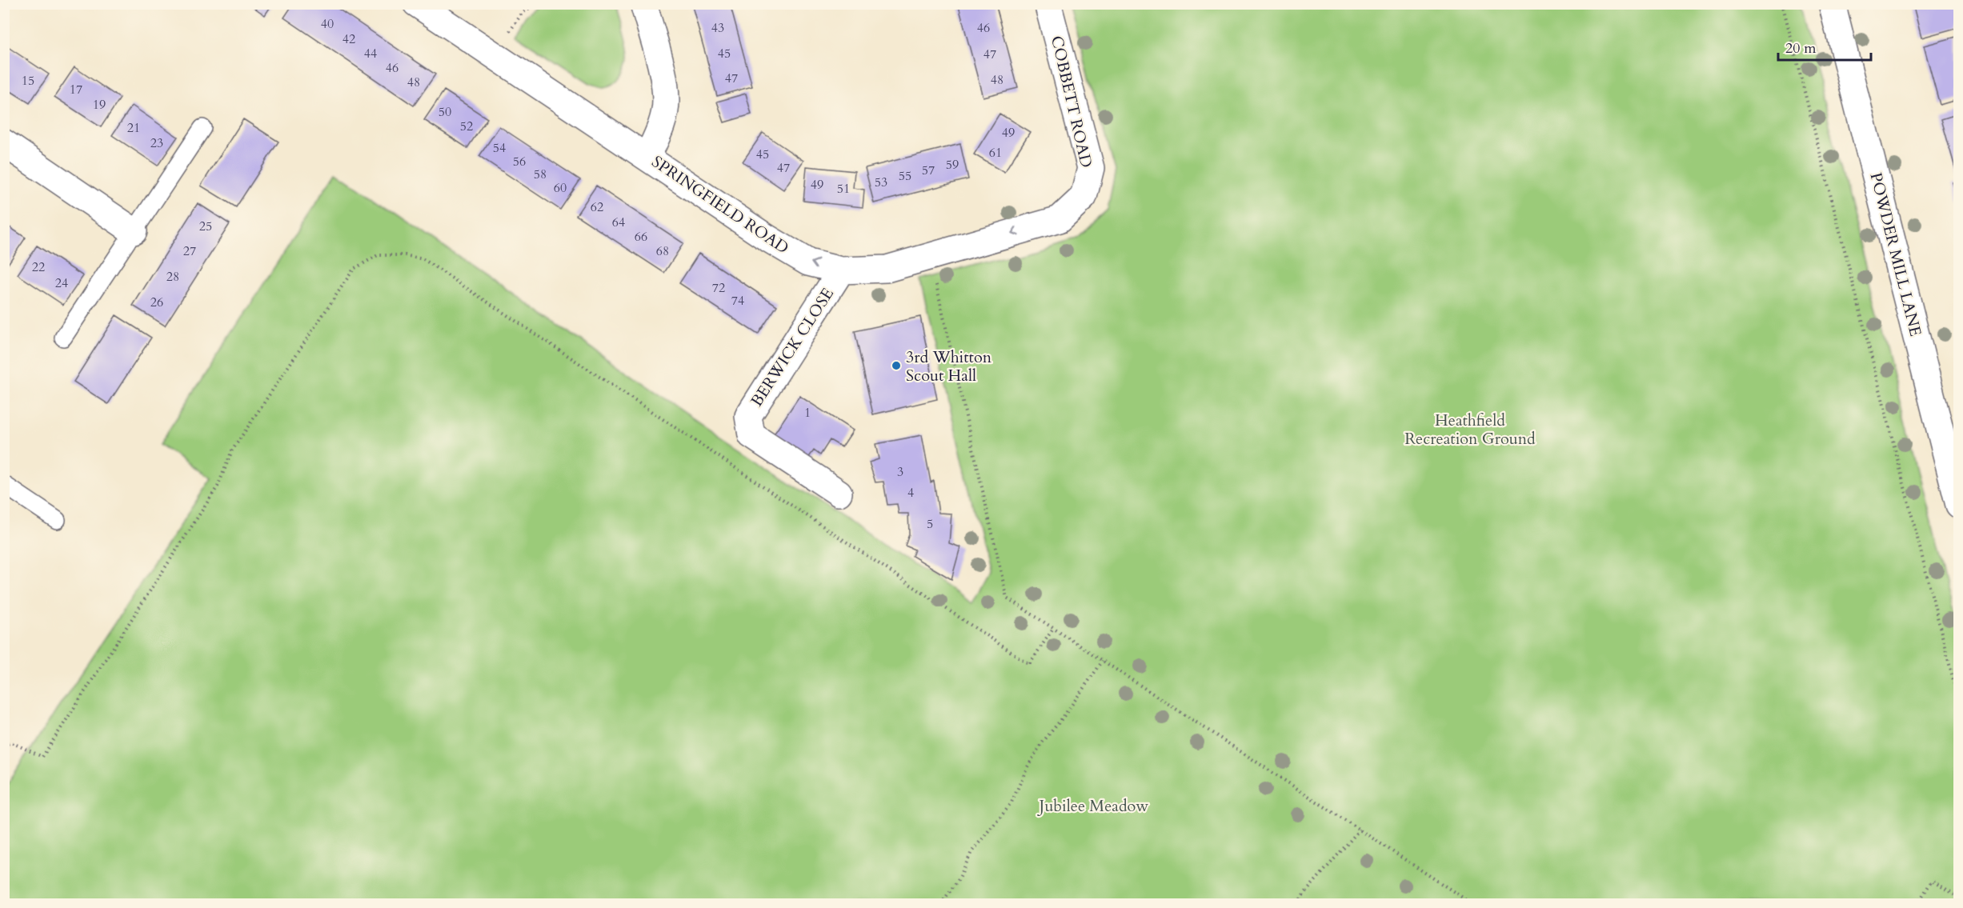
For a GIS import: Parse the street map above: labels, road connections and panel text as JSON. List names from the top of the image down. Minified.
{"streets":{"street":["COBBETT ROAD","SPRINGFIELD ROAD","POWDER MILL LANE","BERWICK CLOSE"]},"crossings":[["COBBETT ROAD","SPRINGFIELD ROAD"],["SPRINGFIELD ROAD","BERWICK CLOSE"]],"one_way":["SPRINGFIELD ROAD"],"parks":["Heathfield Recreation Ground","Jubilee Meadow"],"places":["3rd Whitton Scout Hall"],"house_numbers":["40","43","46","42","44","45","47","46","47","48","15","48","17","19","50","52","21","49","23","54","61","45","56","59","47","57","58","55","53","49","60","51","62","64","25","66","27","68","22","28","24","72","74","26","1","3","4","5"],"scale_bar":"20 m"}
